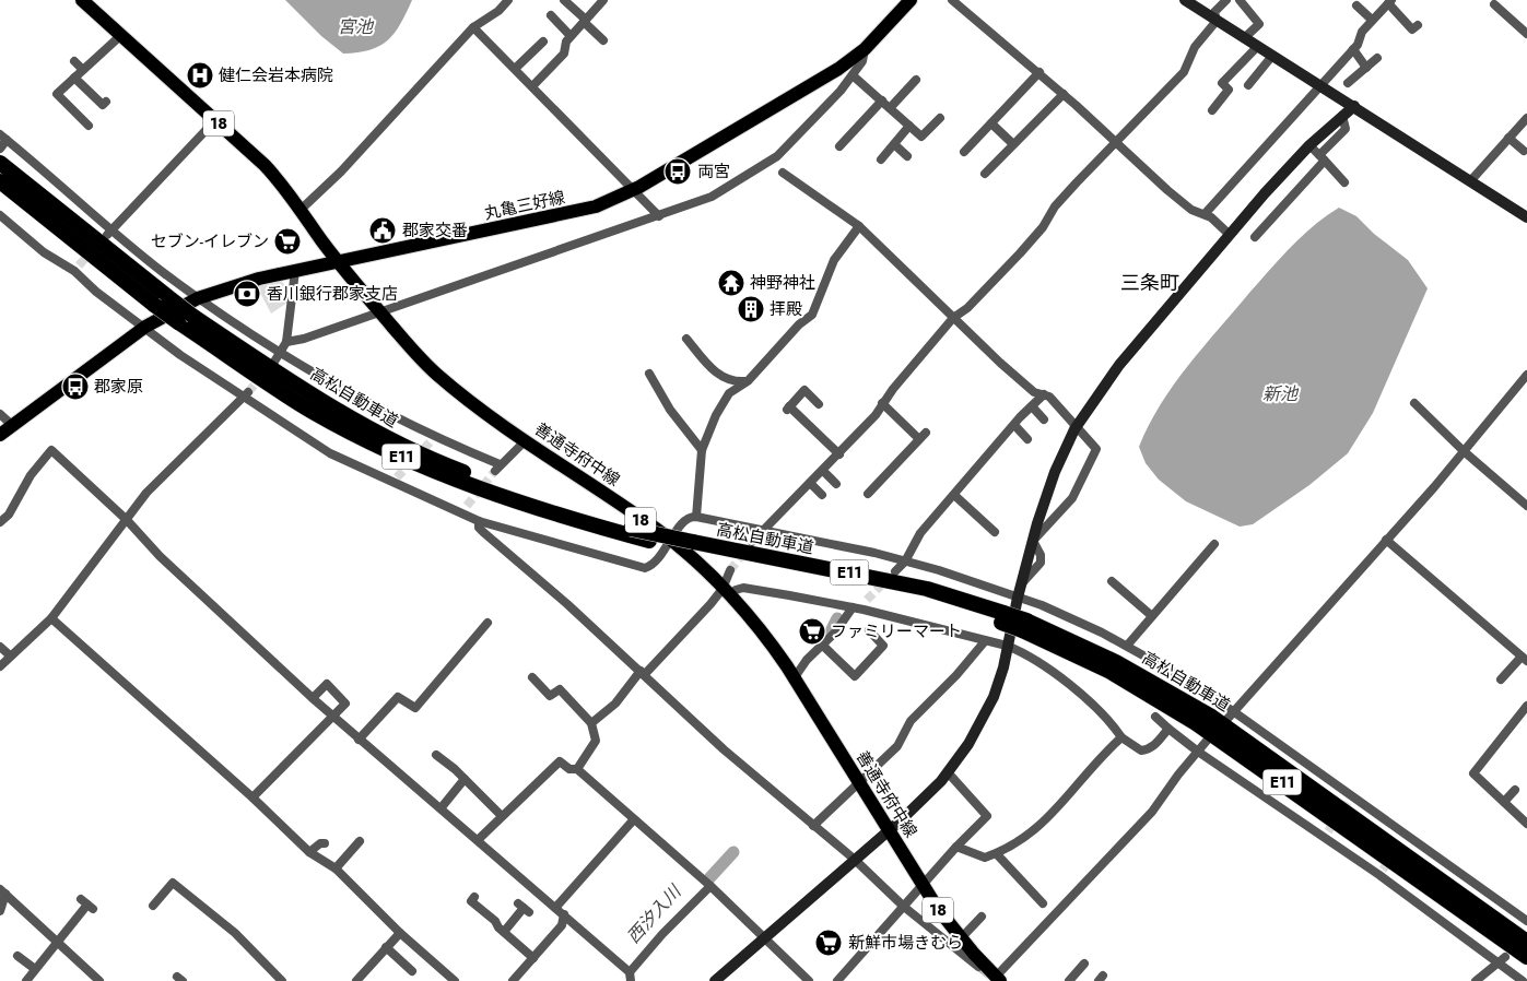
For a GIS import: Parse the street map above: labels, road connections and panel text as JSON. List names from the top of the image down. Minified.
{"streets":{"highway":["高松自動車道","E11"],"main road":["18","丸亀三好線","善通寺府中線"]},"crossings":[["丸亀三好線","善通寺府中線"]],"districts":["三条町"],"water":["宮池","新池","西汐入川"],"places":{"hospital":["健仁会岩本病院"],"bus stop":["両宮","郡家原"],"public building":["郡家交番"],"supermarket":["セブン-イレブン","ファミリーマート","新鮮市場きむら"],"temple":["神野神社"],"bank":["香川銀行郡家支店"],"building":["拝殿"]}}
